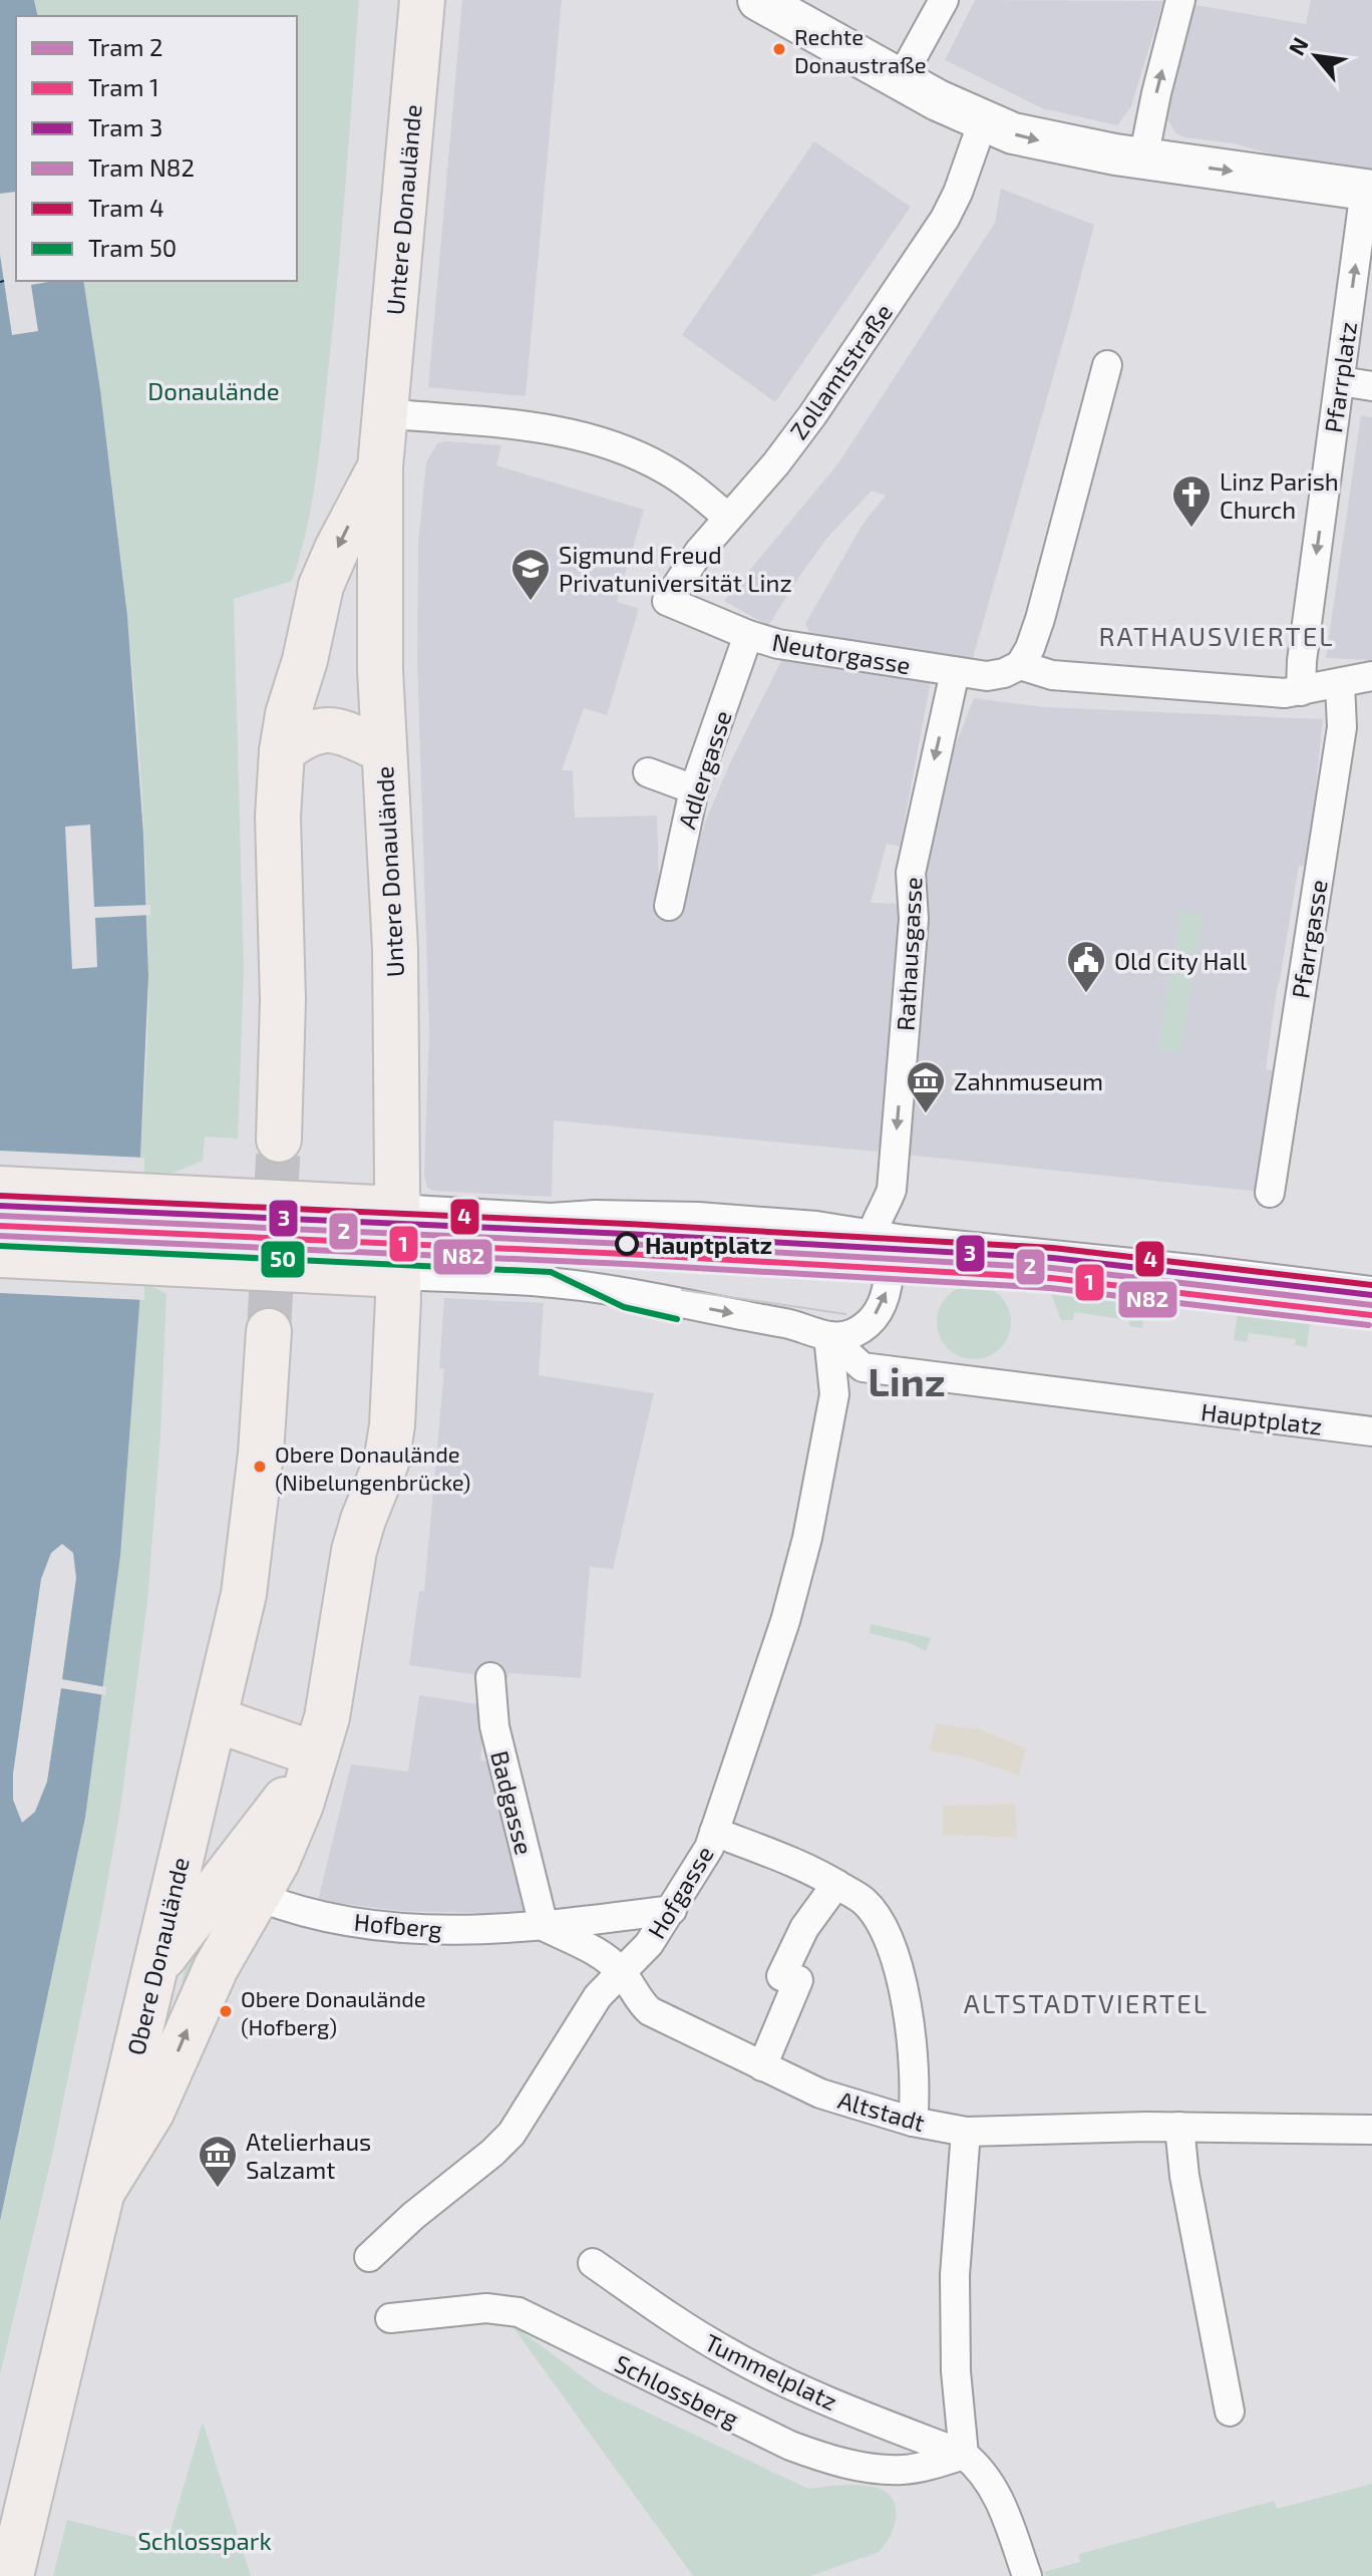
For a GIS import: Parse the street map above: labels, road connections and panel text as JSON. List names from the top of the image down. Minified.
{"streets":{"main road":["Untere Donaulände","Pfarrplatz","Obere Donaulände"],"street":["Zollamtstraße","Neutorgasse","Adlergasse","Pfarrgasse","Rathausgasse","Hauptplatz","Badgasse","Hofgasse","Hofberg","Altstadt","Tummelplatz","Schlossberg"]},"crossings":[["Untere Donaulände","Hauptplatz"],["Untere Donaulände","Hofberg"],["Untere Donaulände","Obere Donaulände"],["Zollamtstraße","Neutorgasse"],["Neutorgasse","Adlergasse"],["Neutorgasse","Rathausgasse"],["Hauptplatz","Hofgasse"],["Badgasse","Hofberg"],["Hofgasse","Hofberg"],["Hofgasse","Altstadt"],["Hofberg","Altstadt"],["Tummelplatz","Schlossberg"]],"one_way":["Rathausgasse"],"districts":["RATHAUSVIERTEL","Linz","ALTSTADTVIERTEL"],"parks":["Donaulände","Schlosspark"],"places":{"other":["Rechte Donaustraße","Hauptplatz","Obere Donaulände (Nibelungenbrücke)","Obere Donaulände (Hofberg)"],"church":["Linz Parish Church"],"school or university":["Sigmund Freud Privatuniversität Linz"],"public building":["Old City Hall"],"museum":["Zahnmuseum","Atelierhaus Salzamt"]},"lines":["tram line 4","tram line 3","tram line 2","tram line 1","tram line N82","tram line 50"],"legend":["Tram 2","Tram 1","Tram 3","Tram N82","Tram 4","Tram 50"],"north":"top left"}
